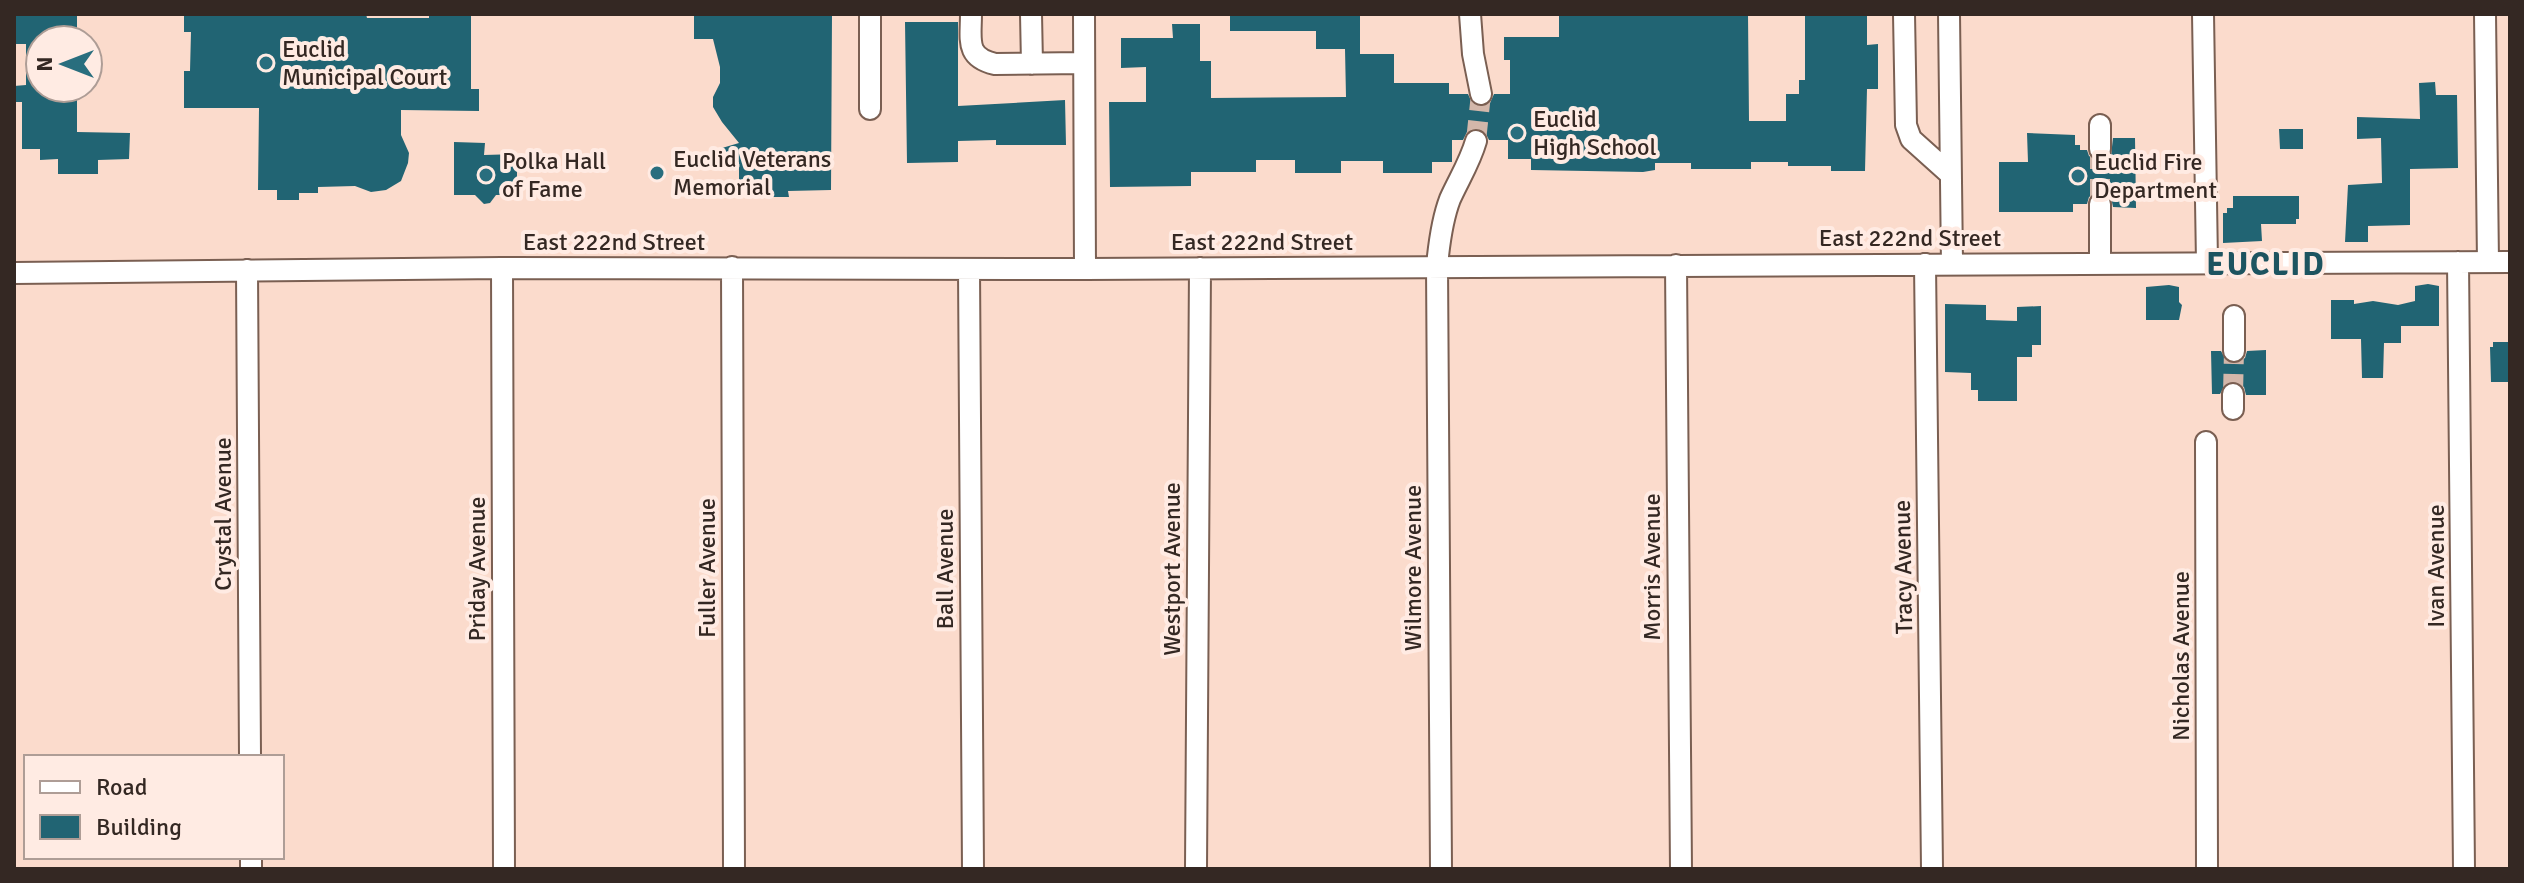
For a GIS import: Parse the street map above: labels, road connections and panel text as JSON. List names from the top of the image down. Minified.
{"streets":{"street":["East 222nd Street","Crystal Avenue","Ivan Avenue","Morris Avenue","Tracy Avenue","Fuller Avenue","Wilmore Avenue","Priday Avenue","Ball Avenue","Westport Avenue","Nicholas Avenue"]},"crossings":[["East 222nd Street","Crystal Avenue"],["East 222nd Street","Ivan Avenue"],["East 222nd Street","Morris Avenue"],["East 222nd Street","Tracy Avenue"],["East 222nd Street","Fuller Avenue"],["East 222nd Street","Wilmore Avenue"],["East 222nd Street","Priday Avenue"],["East 222nd Street","Ball Avenue"],["East 222nd Street","Westport Avenue"]],"districts":["EUCLID"],"places":["Euclid Municipal Court","Euclid High School","Euclid Veterans Memorial","Polka Hall of Fame","Euclid Fire Department"],"legend":["Road","Building"],"north":"left"}
